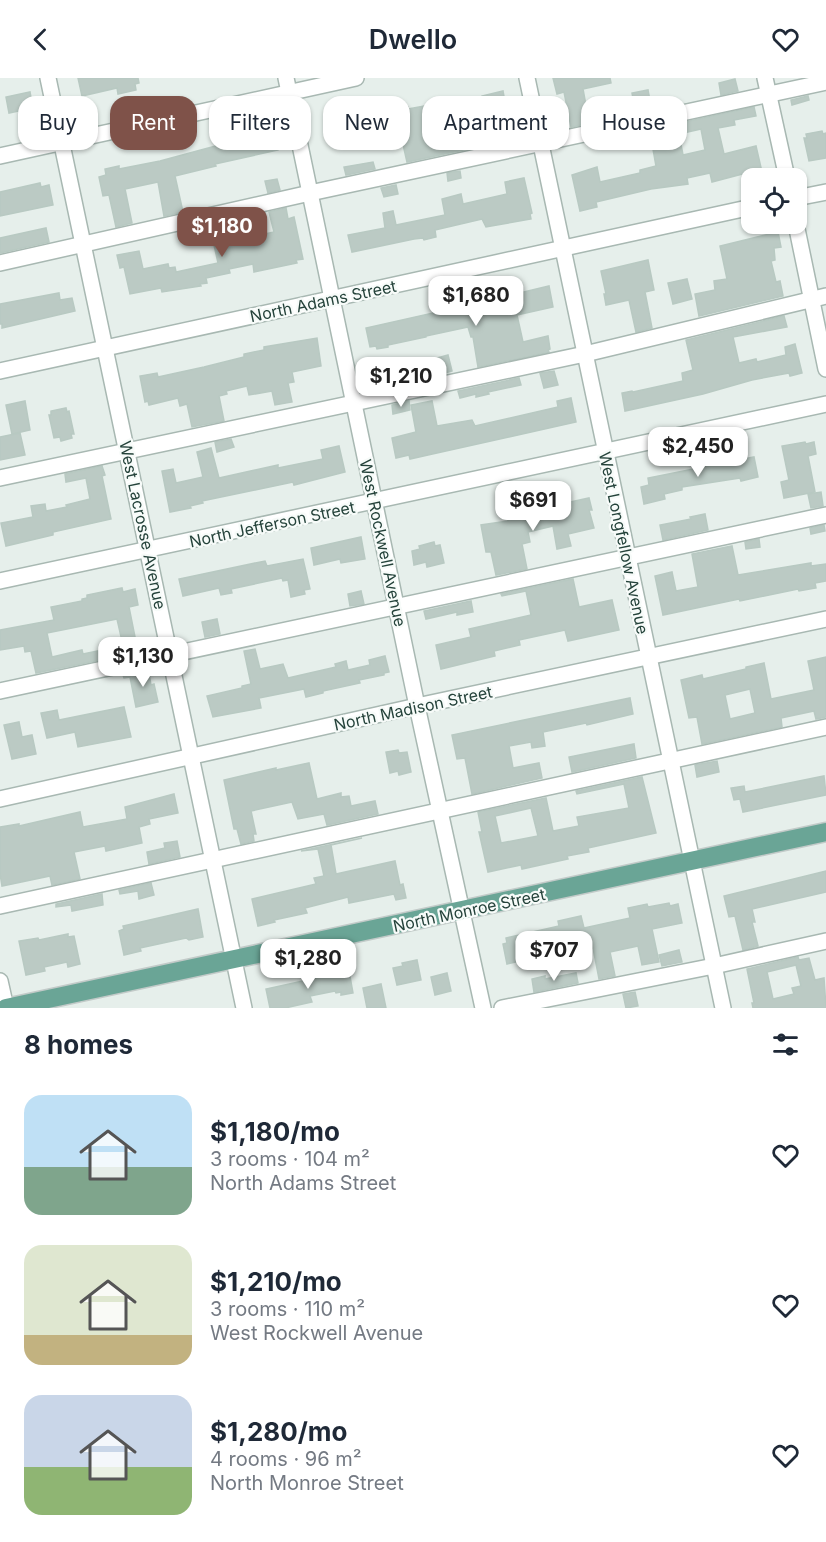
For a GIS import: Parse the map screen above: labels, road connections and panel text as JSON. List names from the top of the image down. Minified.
{"streets":{"main road":["North Monroe Street"],"street":["North Adams Street","North Jefferson Street","West Lacrosse Avenue","West Rockwell Avenue","West Longfellow Avenue","North Madison Street"]},"crossings":[["North Adams Street","West Lacrosse Avenue"],["North Adams Street","West Rockwell Avenue"],["North Adams Street","West Longfellow Avenue"],["North Jefferson Street","West Lacrosse Avenue"],["North Jefferson Street","West Rockwell Avenue"],["North Jefferson Street","West Longfellow Avenue"],["West Lacrosse Avenue","North Madison Street"],["West Lacrosse Avenue","North Monroe Street"],["West Rockwell Avenue","North Madison Street"],["West Rockwell Avenue","North Monroe Street"],["West Longfellow Avenue","North Madison Street"],["West Longfellow Avenue","North Monroe Street"]],"page":{"header":"Dwello","chip":["Buy","Rent","Filters","New","Apartment","House"],"price":["$1,180","$1,680","$1,210","$2,450","$691","$1,130","$707","$1,280"],"heading":"8 homes","list":[{"name":"$1,180/mo","note":"3 rooms · 104 m² · North Adams Street"},{"name":"$1,210/mo","note":"3 rooms · 110 m² · West Rockwell Avenue"},{"name":"$1,280/mo","note":"4 rooms · 96 m² · North Monroe Street"}]}}
